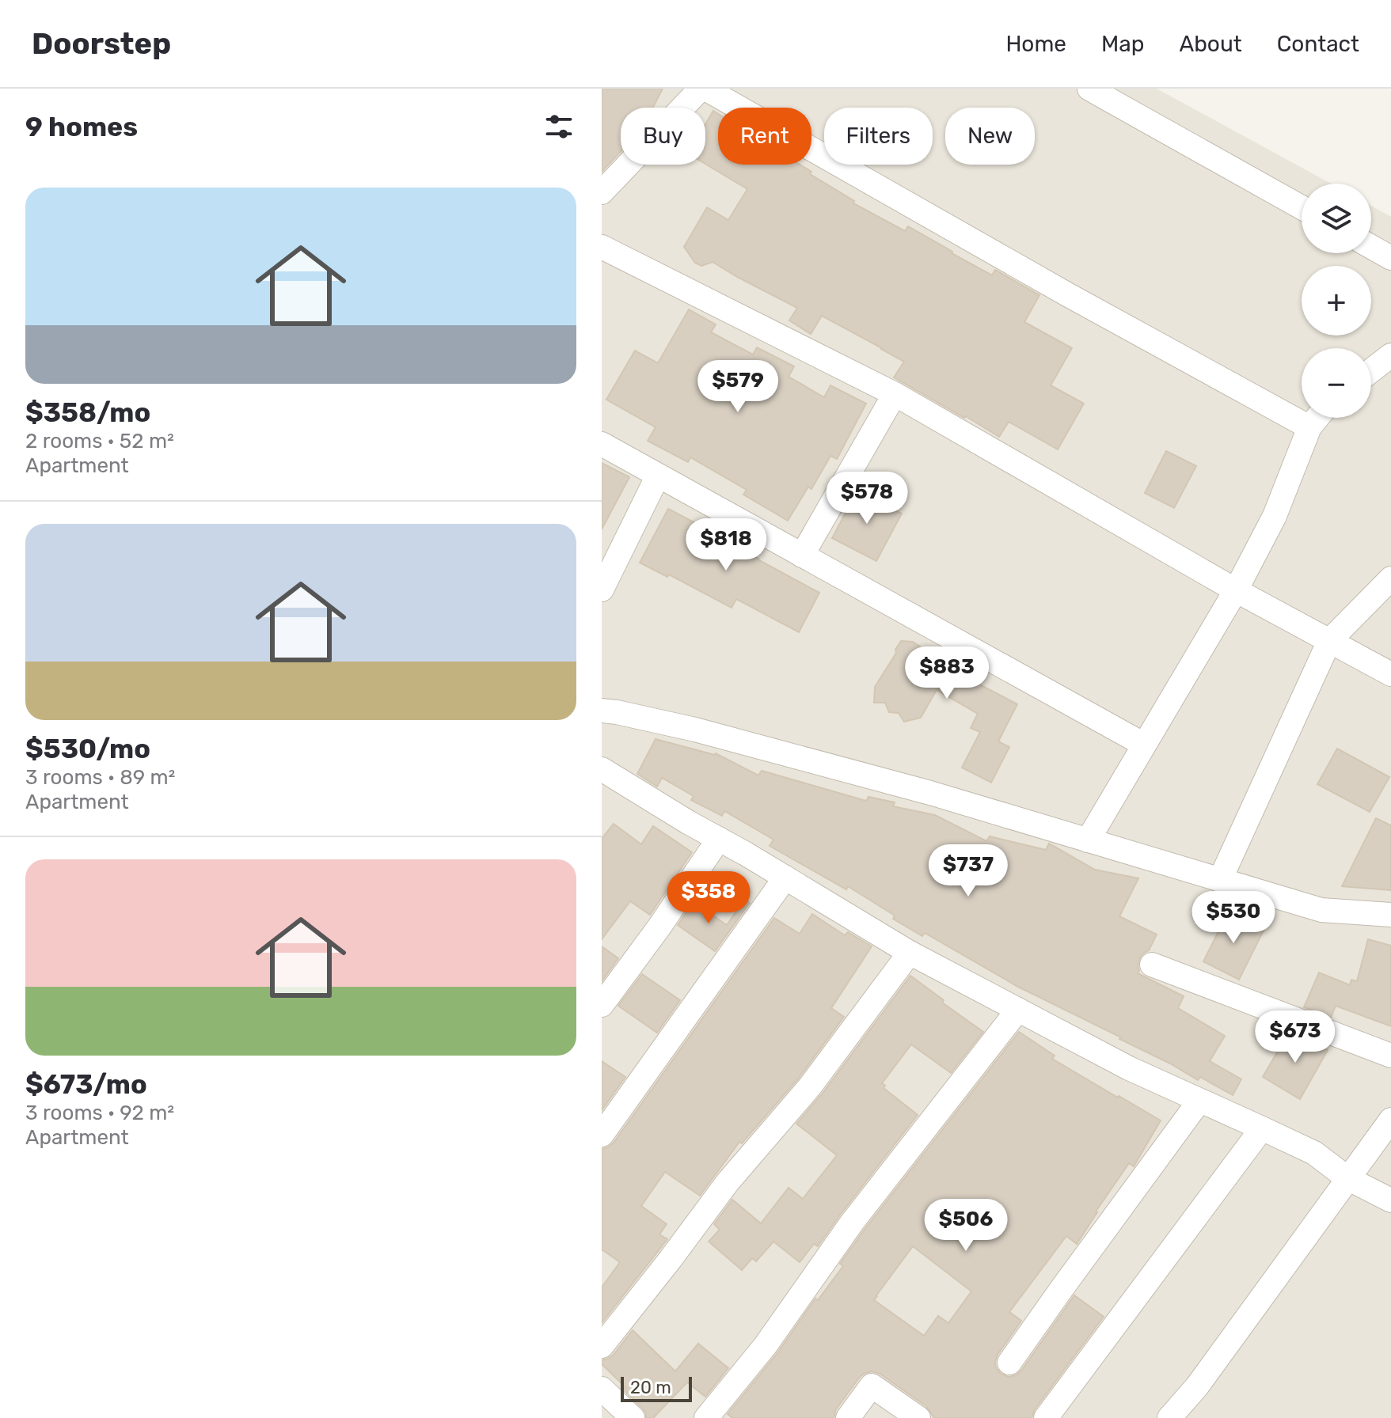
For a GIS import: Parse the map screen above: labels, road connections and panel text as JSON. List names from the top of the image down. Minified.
{"scale_bar":"20 m","page":{"header":"Doorstep","nav":["Home","Map","About","Contact"],"heading":"9 homes","chip":["Buy","Rent","Filters","New"],"list":[{"name":"$358/mo","note":"2 rooms · 52 m² · Apartment"},{"name":"$530/mo","note":"3 rooms · 89 m² · Apartment"},{"name":"$673/mo","note":"3 rooms · 92 m² · Apartment"}],"map_buttons":["+","−"],"price":["$579","$578","$818","$883","$737","$358","$530","$673","$506"],"scale":"20 m"}}
